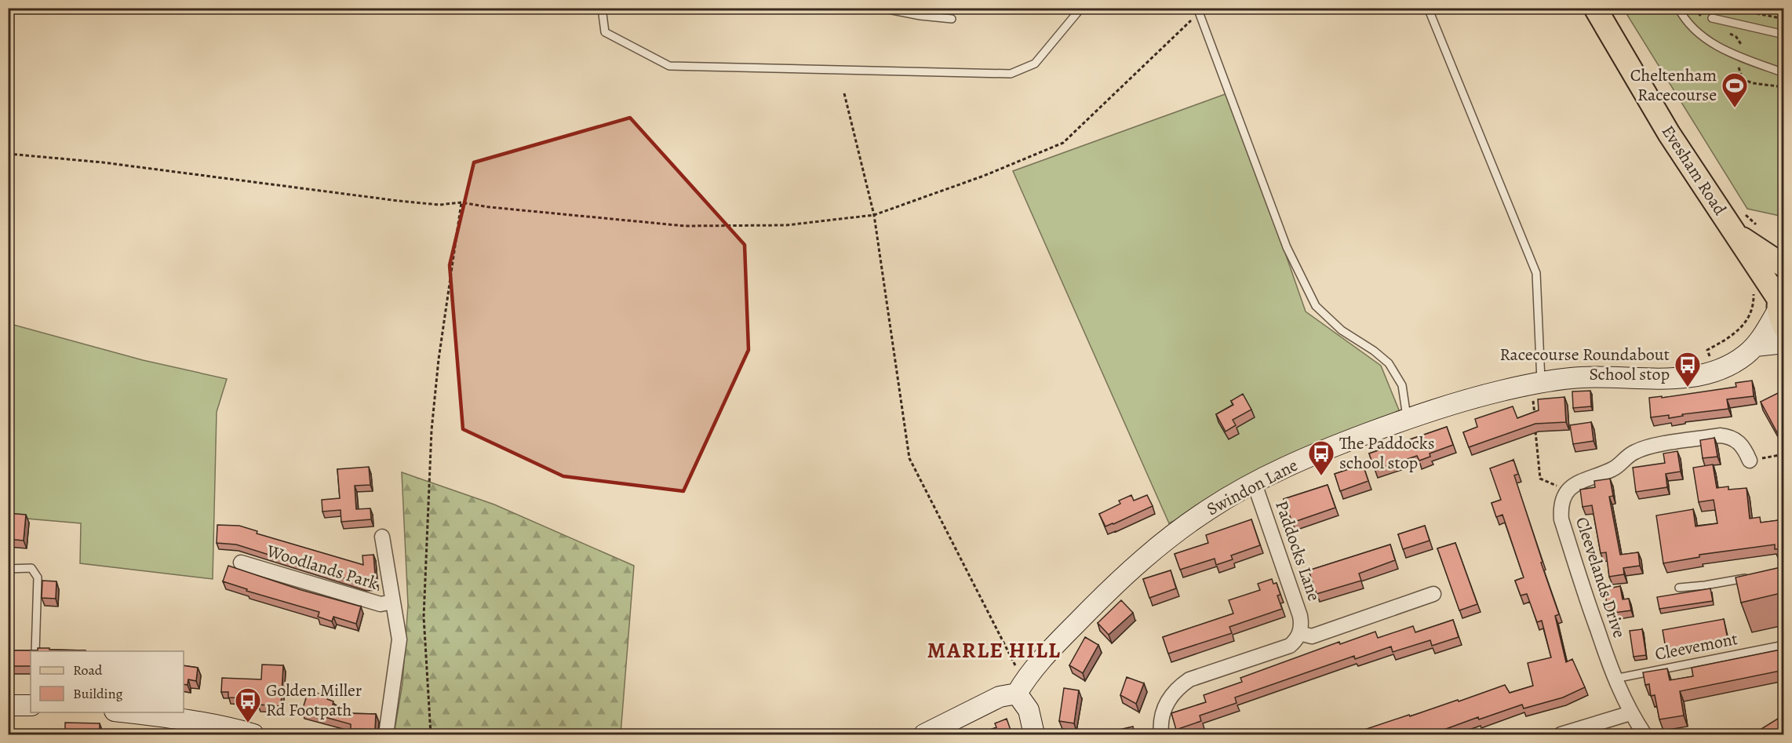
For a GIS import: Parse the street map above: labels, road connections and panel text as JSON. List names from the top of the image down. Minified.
{"streets":{"main road":["Evesham Road"],"street":["Swindon Lane","Paddocks Lane","Woodlands Park","Cleevelands Drive"],"lane":["Cleevemont"]},"crossings":[["Evesham Road","Swindon Lane"],["Swindon Lane","Paddocks Lane"],["Cleevelands Drive","Cleevemont"]],"districts":["MARLE HILL"],"places":{"sports":["Cheltenham Racecourse"],"bus stop":["Racecourse Roundabout School stop","The Paddocks school stop","Golden Miller Rd Footpath"]},"legend":["Road","Building"]}
